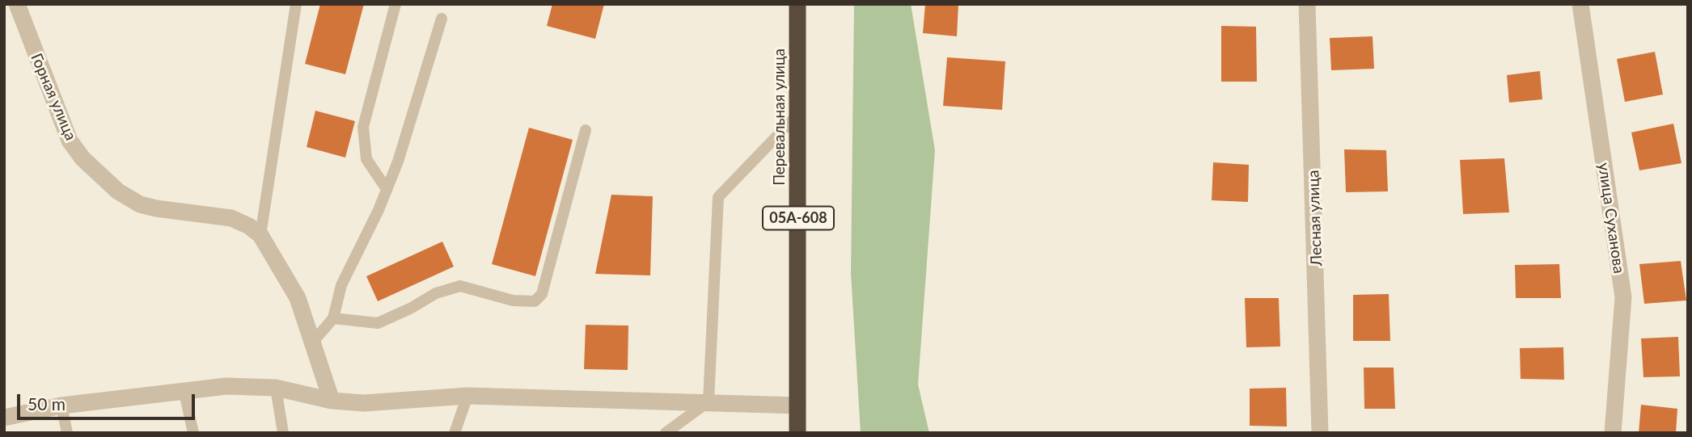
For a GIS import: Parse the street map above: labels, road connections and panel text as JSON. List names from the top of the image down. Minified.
{"streets":{"highway":["Перевальная улица","05А-608"],"street":["Горная улица","Лесная улица","улица Суханова"]},"scale_bar":"50 m"}
